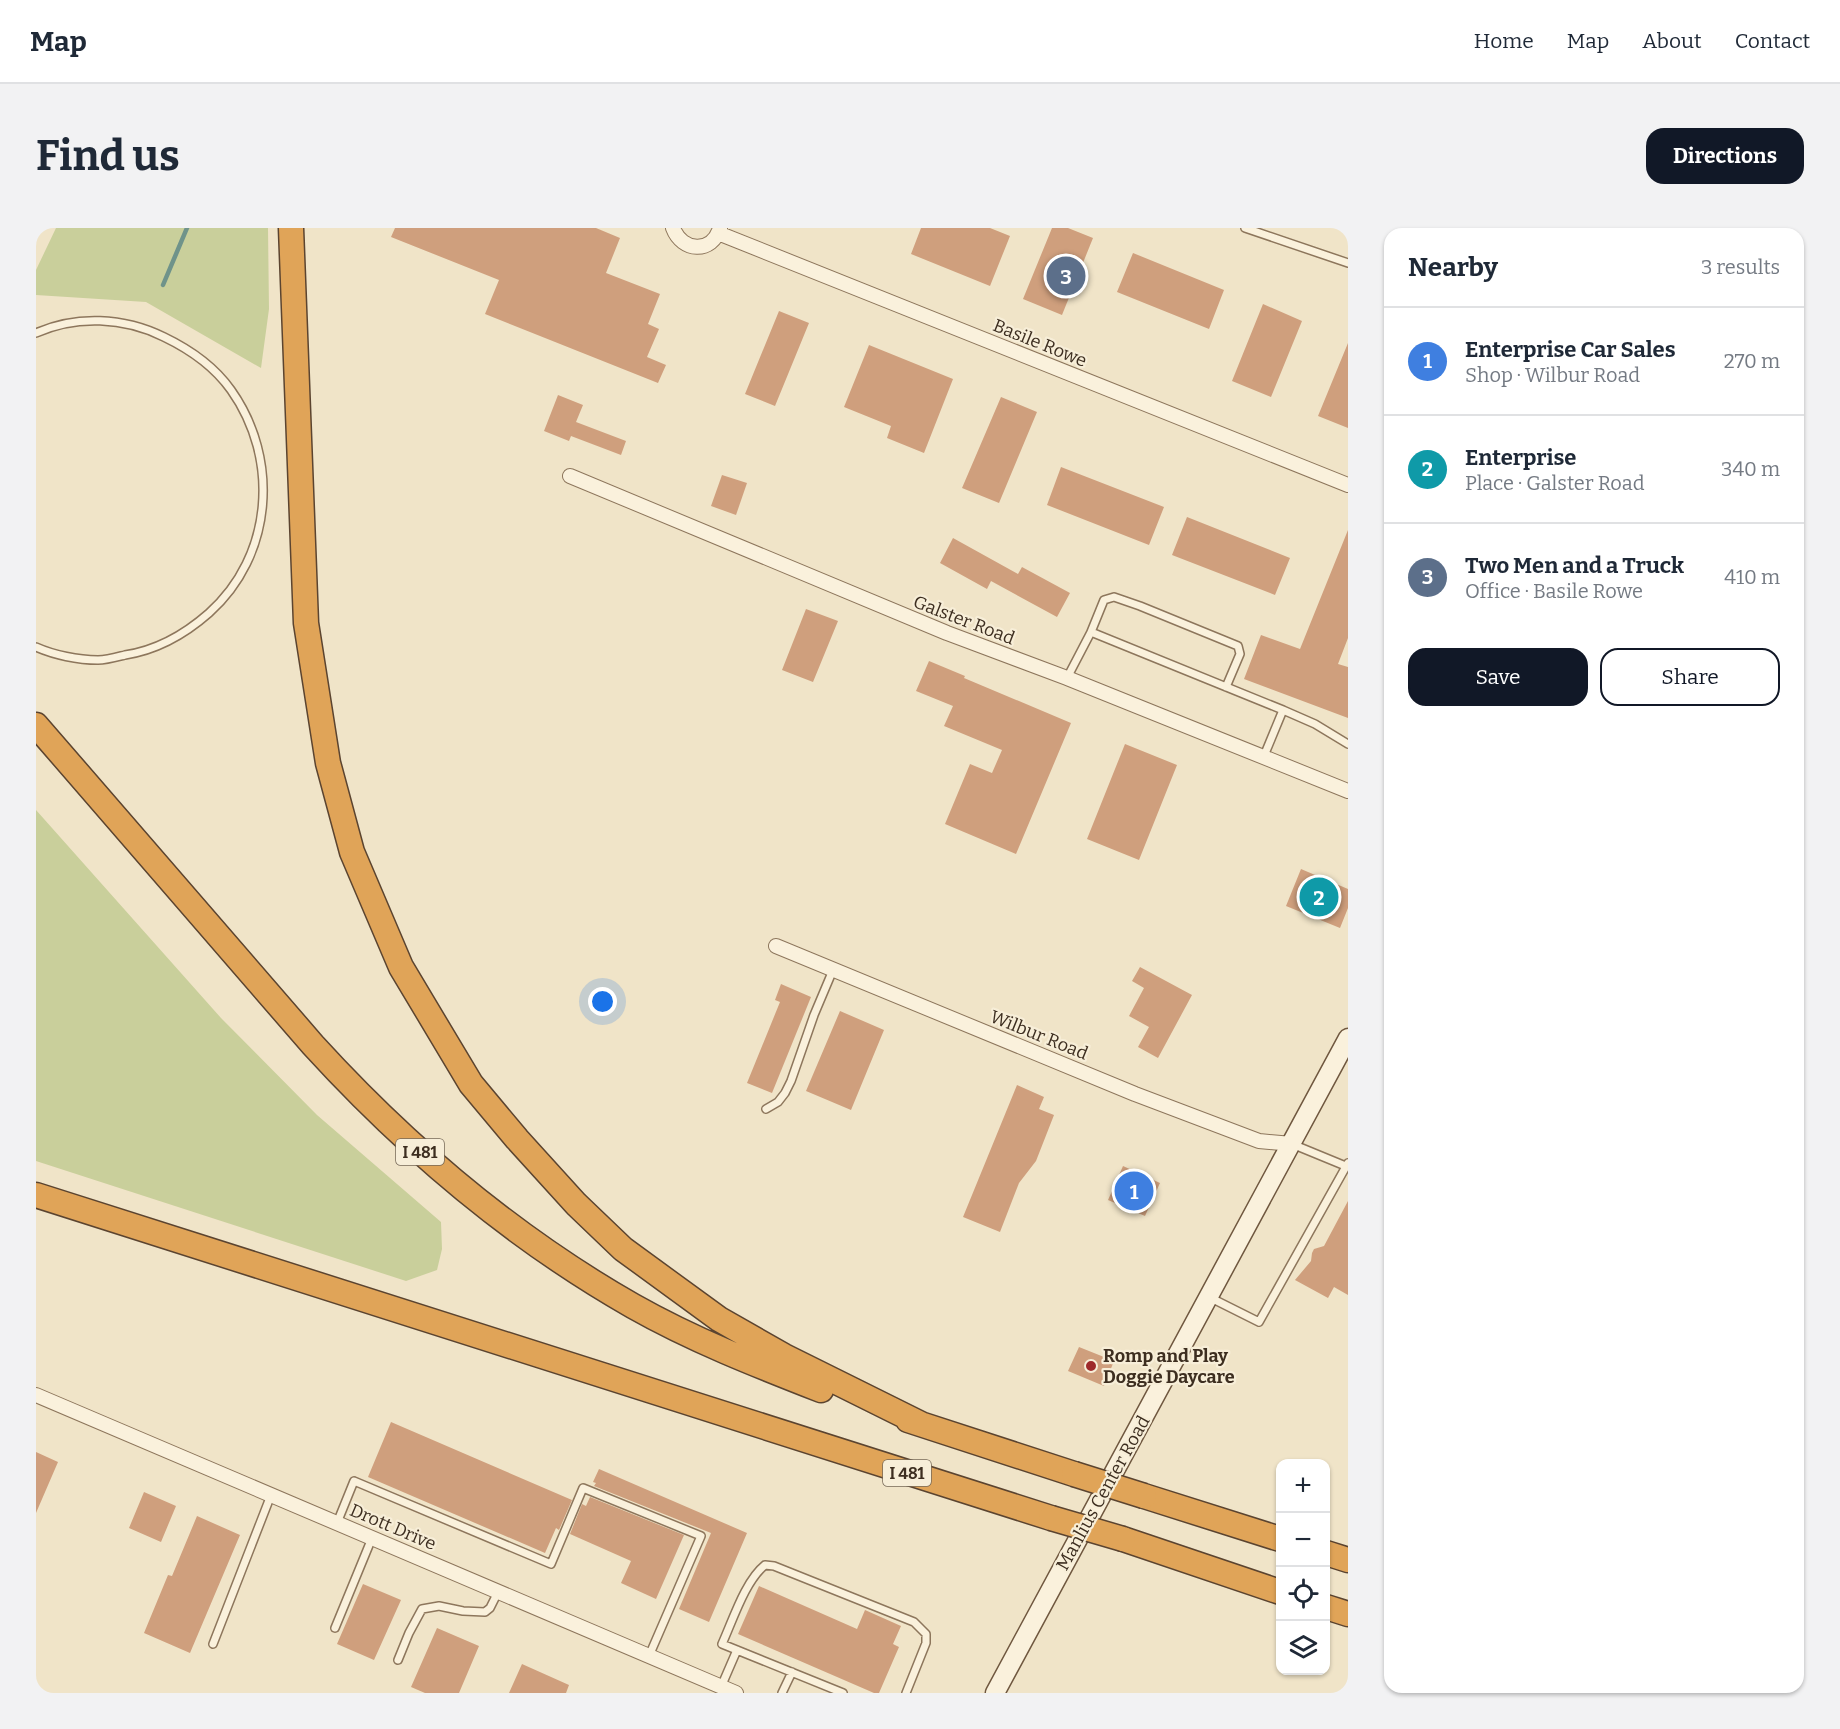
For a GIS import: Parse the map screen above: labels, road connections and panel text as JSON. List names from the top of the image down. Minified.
{"streets":{"highway":["I 481"],"main road":["Manlius Center Road"],"street":["Basile Rowe","Galster Road","Wilbur Road","Drott Drive"]},"crossings":[["Wilbur Road","Manlius Center Road"]],"places":["Romp and Play Doggie Daycare"],"page":{"header":"Map","nav":["Home","Map","About","Contact"],"buttons":["Directions",["Save","Share"]],"title":"Find us","heading":["Nearby","3 results"],"pins":["3","2","1"],"list":[{"mark":"1","name":"Enterprise Car Sales","note":"Shop · Wilbur Road","value":"270 m"},{"mark":"2","name":"Enterprise","note":"Place · Galster Road","value":"340 m"},{"mark":"3","name":"Two Men and a Truck","note":"Office · Basile Rowe","value":"410 m"}],"map_buttons":["+","−"]}}
